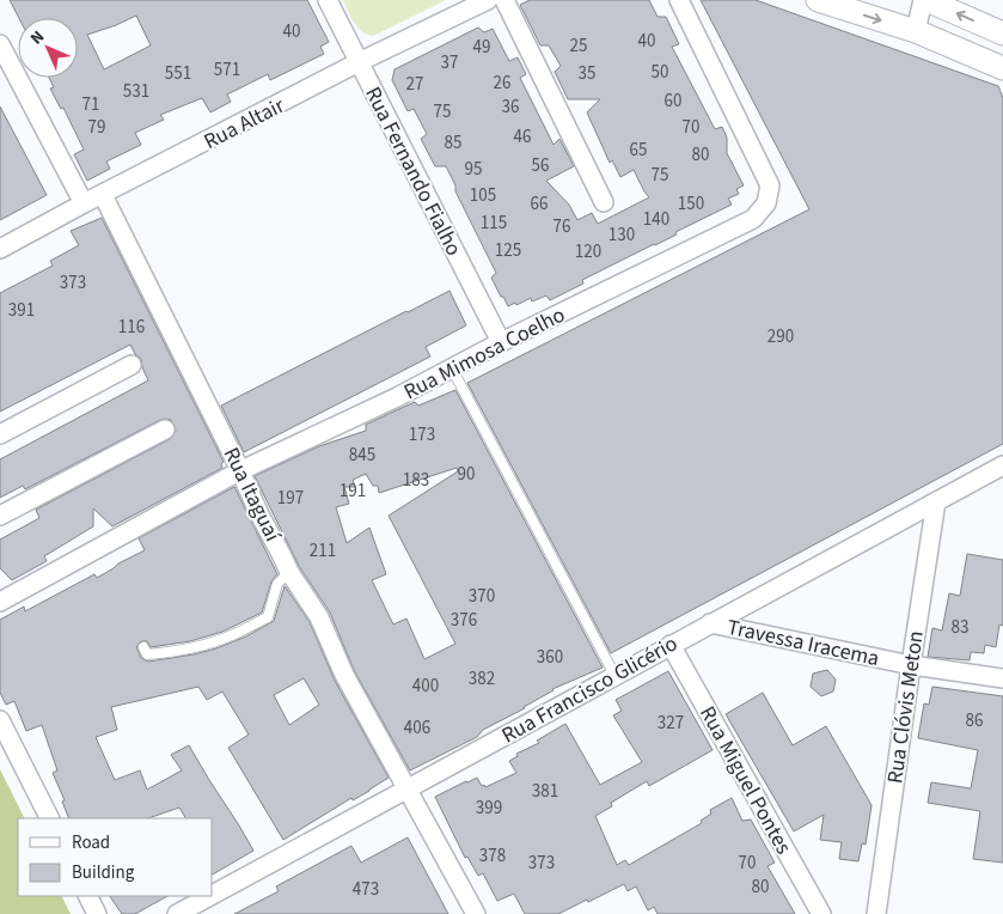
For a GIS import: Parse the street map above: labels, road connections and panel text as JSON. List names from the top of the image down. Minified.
{"streets":{"street":["Rua Altair","Rua Fernando Fialho","Rua Mimosa Coelho","Rua Itaguaí","Travessa Iracema","Rua Francisco Glicério","Rua Clóvis Meton","Rua Miguel Pontes"]},"crossings":[["Rua Altair","Rua Fernando Fialho"],["Rua Altair","Rua Itaguaí"],["Rua Fernando Fialho","Rua Mimosa Coelho"],["Rua Mimosa Coelho","Rua Itaguaí"],["Rua Itaguaí","Rua Francisco Glicério"],["Travessa Iracema","Rua Francisco Glicério"],["Travessa Iracema","Rua Clóvis Meton"],["Rua Francisco Glicério","Rua Clóvis Meton"],["Rua Francisco Glicério","Rua Miguel Pontes"]],"house_numbers":["40","40","25","49","37","571","50","551","35","26","27","531","60","71","36","75","79","70","46","85","65","80","56","95","75","105","66","150","140","115","76","130","125","120","373","391","116","290","173","845","90","183","191","197","211","370","376","83","360","382","400","86","327","406","381","399","378","373","70","80","473"],"legend":["Road","Building"],"north":"top left"}
